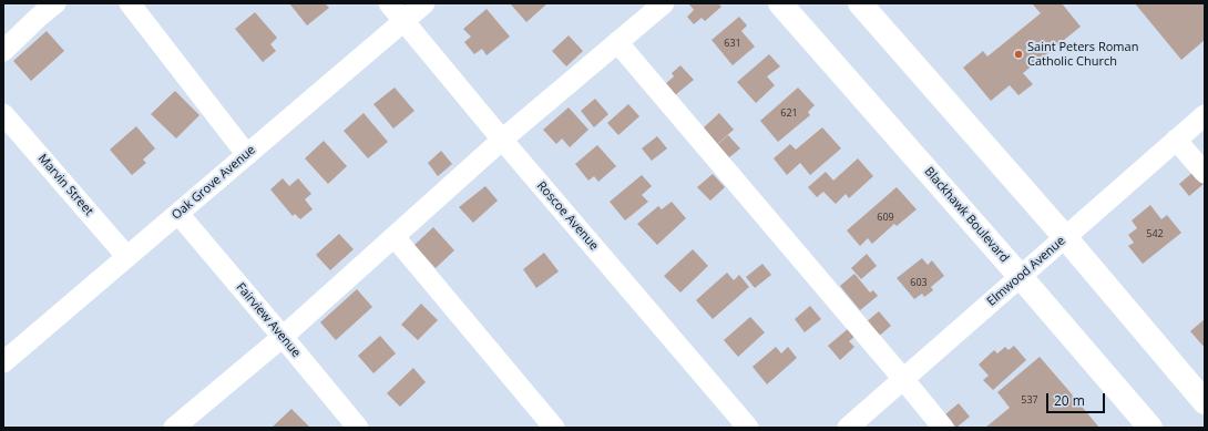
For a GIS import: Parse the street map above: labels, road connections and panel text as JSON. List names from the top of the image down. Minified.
{"streets":{"main road":["Blackhawk Boulevard"],"street":["Oak Grove Avenue","Marvin Street","Roscoe Avenue","Elmwood Avenue","Fairview Avenue"]},"crossings":[["Oak Grove Avenue","Marvin Street"],["Oak Grove Avenue","Roscoe Avenue"],["Oak Grove Avenue","Fairview Avenue"],["Blackhawk Boulevard","Elmwood Avenue"]],"places":["Saint Peters Roman Catholic Church"],"house_numbers":["631","621","609","542","603","537"],"scale_bar":"20 m"}
